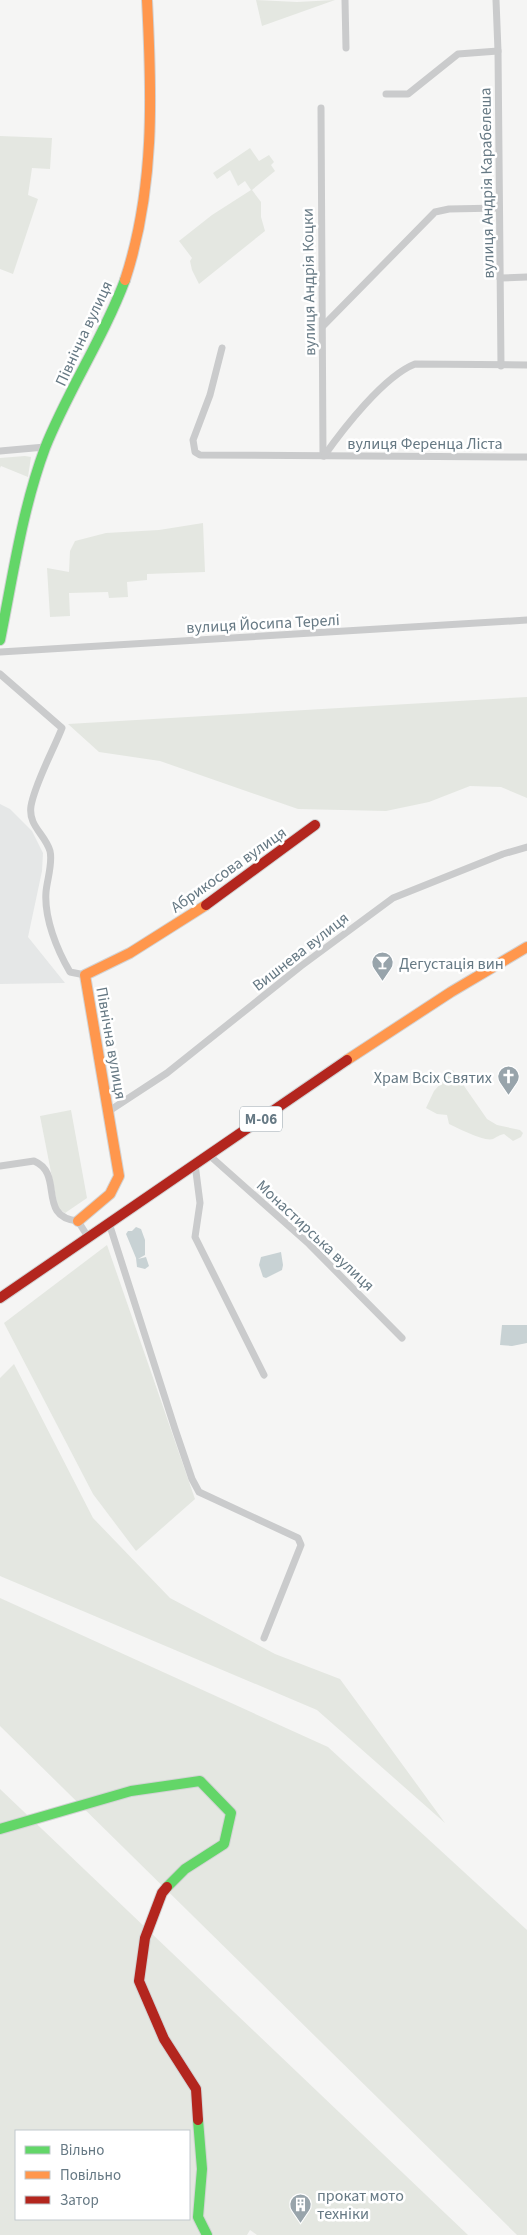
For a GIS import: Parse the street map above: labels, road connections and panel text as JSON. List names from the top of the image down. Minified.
{"streets":{"main road":["Північна вулиця","Абрикосова вулиця","М-06"],"street":["вулиця Андрія Карабелеша","вулиця Андрія Коцки","вулиця Ференца Ліста","вулиця Йосипа Терелі","Вишнева вулиця","Монастирська вулиця"]},"crossings":[["вулиця Андрія Коцки","вулиця Ференца Ліста"],["Північна вулиця","Абрикосова вулиця"],["Північна вулиця","Вишнева вулиця"],["М-06","Монастирська вулиця"]],"places":{"bar":["Дегустація вин"],"church":["Храм Всіх Святих"],"building":["прокат мото техніки"]},"legend":["Вільно","Повільно","Затор"]}
